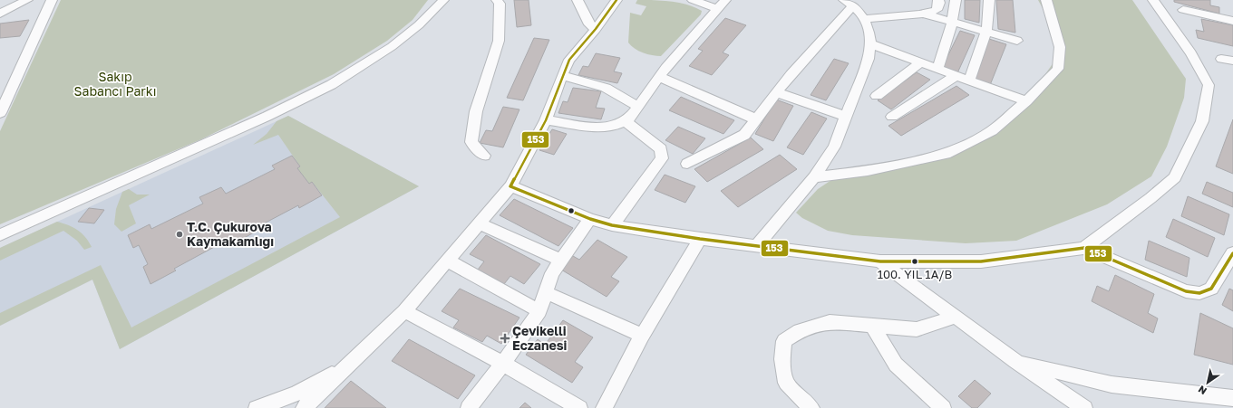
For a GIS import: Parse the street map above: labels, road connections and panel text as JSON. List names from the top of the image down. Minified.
{"parks":["Sakıp Sabancı Parkı"],"places":{"other":["T.C. Çukurova Kaymakamlığı","100. YIL 1A/B"],"health":["Çevikelli Eczanesi"]},"lines":["transit line 153"],"north":"bottom left"}
